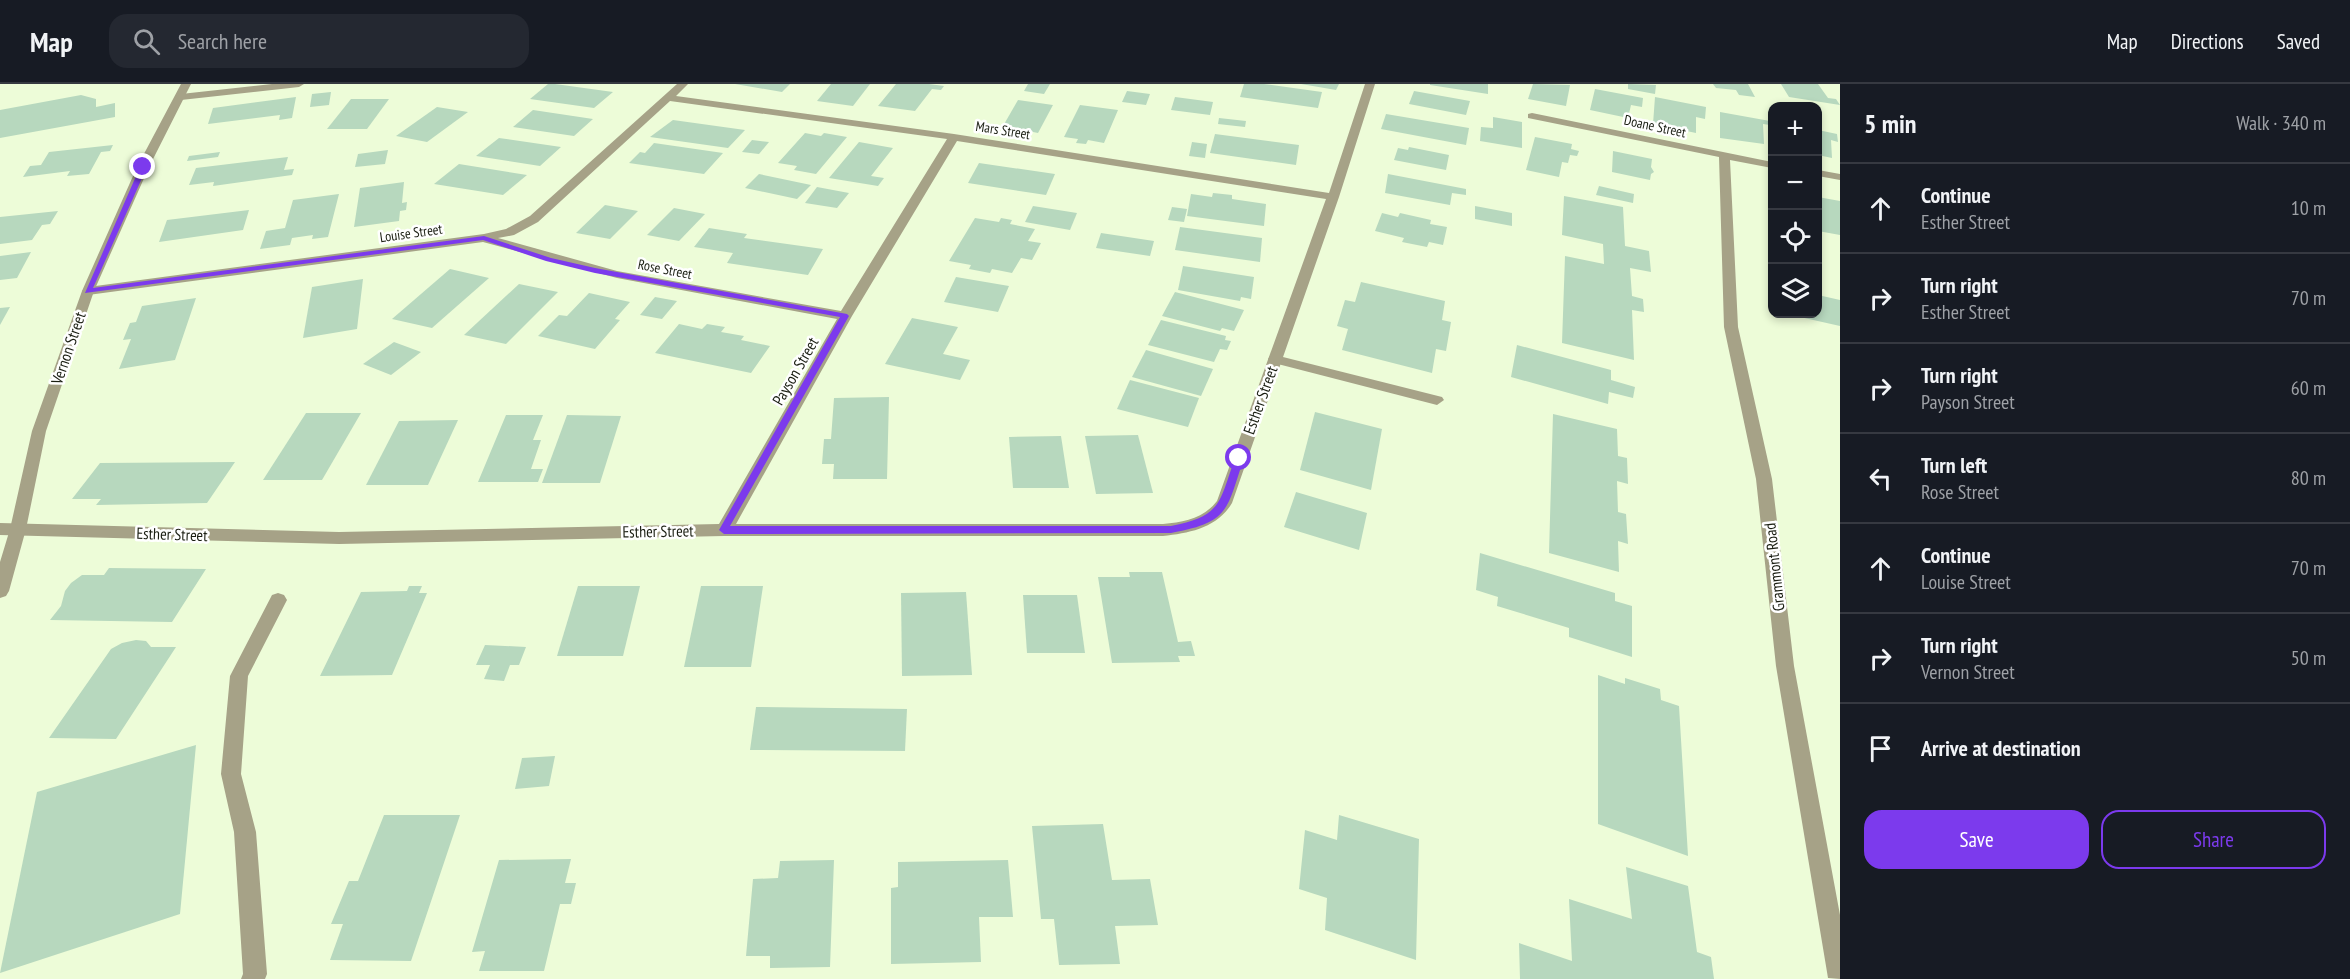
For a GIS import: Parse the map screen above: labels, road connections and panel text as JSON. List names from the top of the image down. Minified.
{"streets":{"street":["Doane Street","Mars Street","Louise Street","Rose Street","Vernon Street","Payson Street","Esther Street","Grammont Road"]},"crossings":[["Doane Street","Grammont Road"],["Mars Street","Louise Street"],["Mars Street","Payson Street"],["Mars Street","Esther Street"],["Louise Street","Rose Street"],["Louise Street","Vernon Street"],["Rose Street","Payson Street"],["Vernon Street","Esther Street"],["Payson Street","Esther Street"]],"page":{"header":"Map","search":"Search here","nav":["Map","Directions","Saved"],"heading":["5 min","Walk · 340 m"],"map_buttons":["+","−"],"list":[["Continue","Esther Street","10 m"],["Turn right","Esther Street","70 m"],["Turn right","Payson Street","60 m"],["Turn left","Rose Street","80 m"],["Continue","Louise Street","70 m"],["Turn right","Vernon Street","50 m"],"Arrive at destination"],"buttons":["Save","Share"]}}
